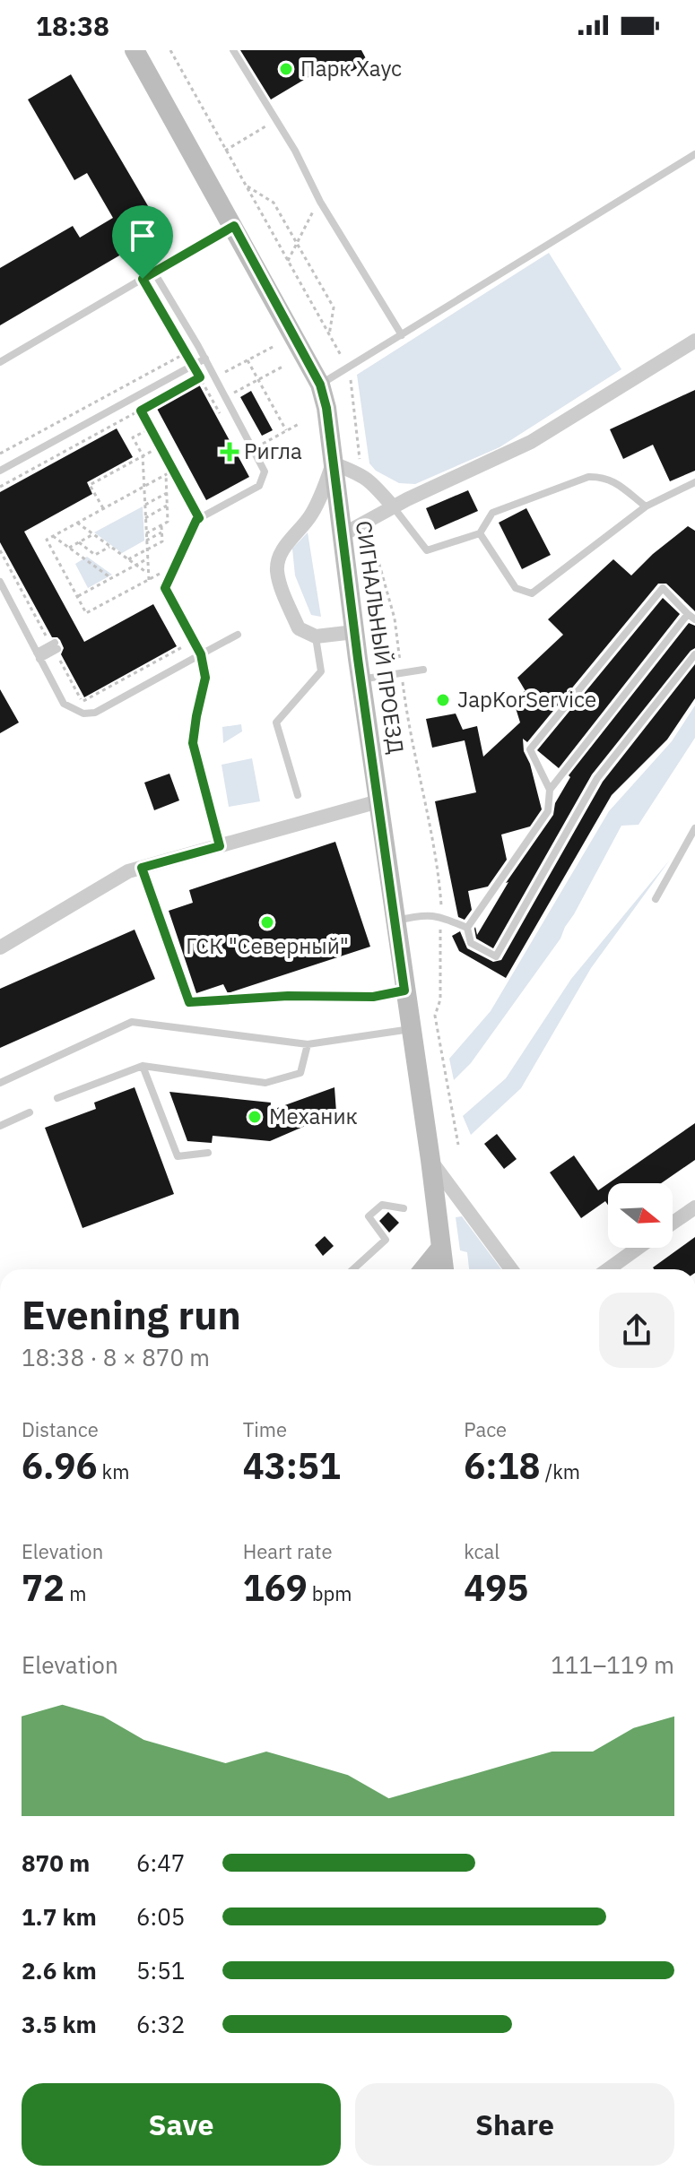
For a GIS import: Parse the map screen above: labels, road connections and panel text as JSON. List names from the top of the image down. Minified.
{"streets":{"main road":["СИГНАЛЬНЫЙ ПРОЕЗД"]},"places":{"other":["Парк Хаус","JapKorService","ГСК \"Северный\"","Механик"],"health":["Ригла"]},"north":"right","page":{"status":"18:38","heading":["Evening run","18:38 · 8 × 870 m"],"stats":[["Distance","6.96 km"],["Time","43:51"],["Pace","6:18 /km"],["Elevation","72 m"],["Heart rate","169 bpm"],["kcal","495"]],"chart":["Elevation","111–119 m"],"list":[{"name":"870 m","note":"6:47"},{"name":"1.7 km","note":"6:05"},{"name":"2.6 km","note":"5:51"},{"name":"3.5 km","note":"6:32"}],"buttons":["Save","Share"]}}
